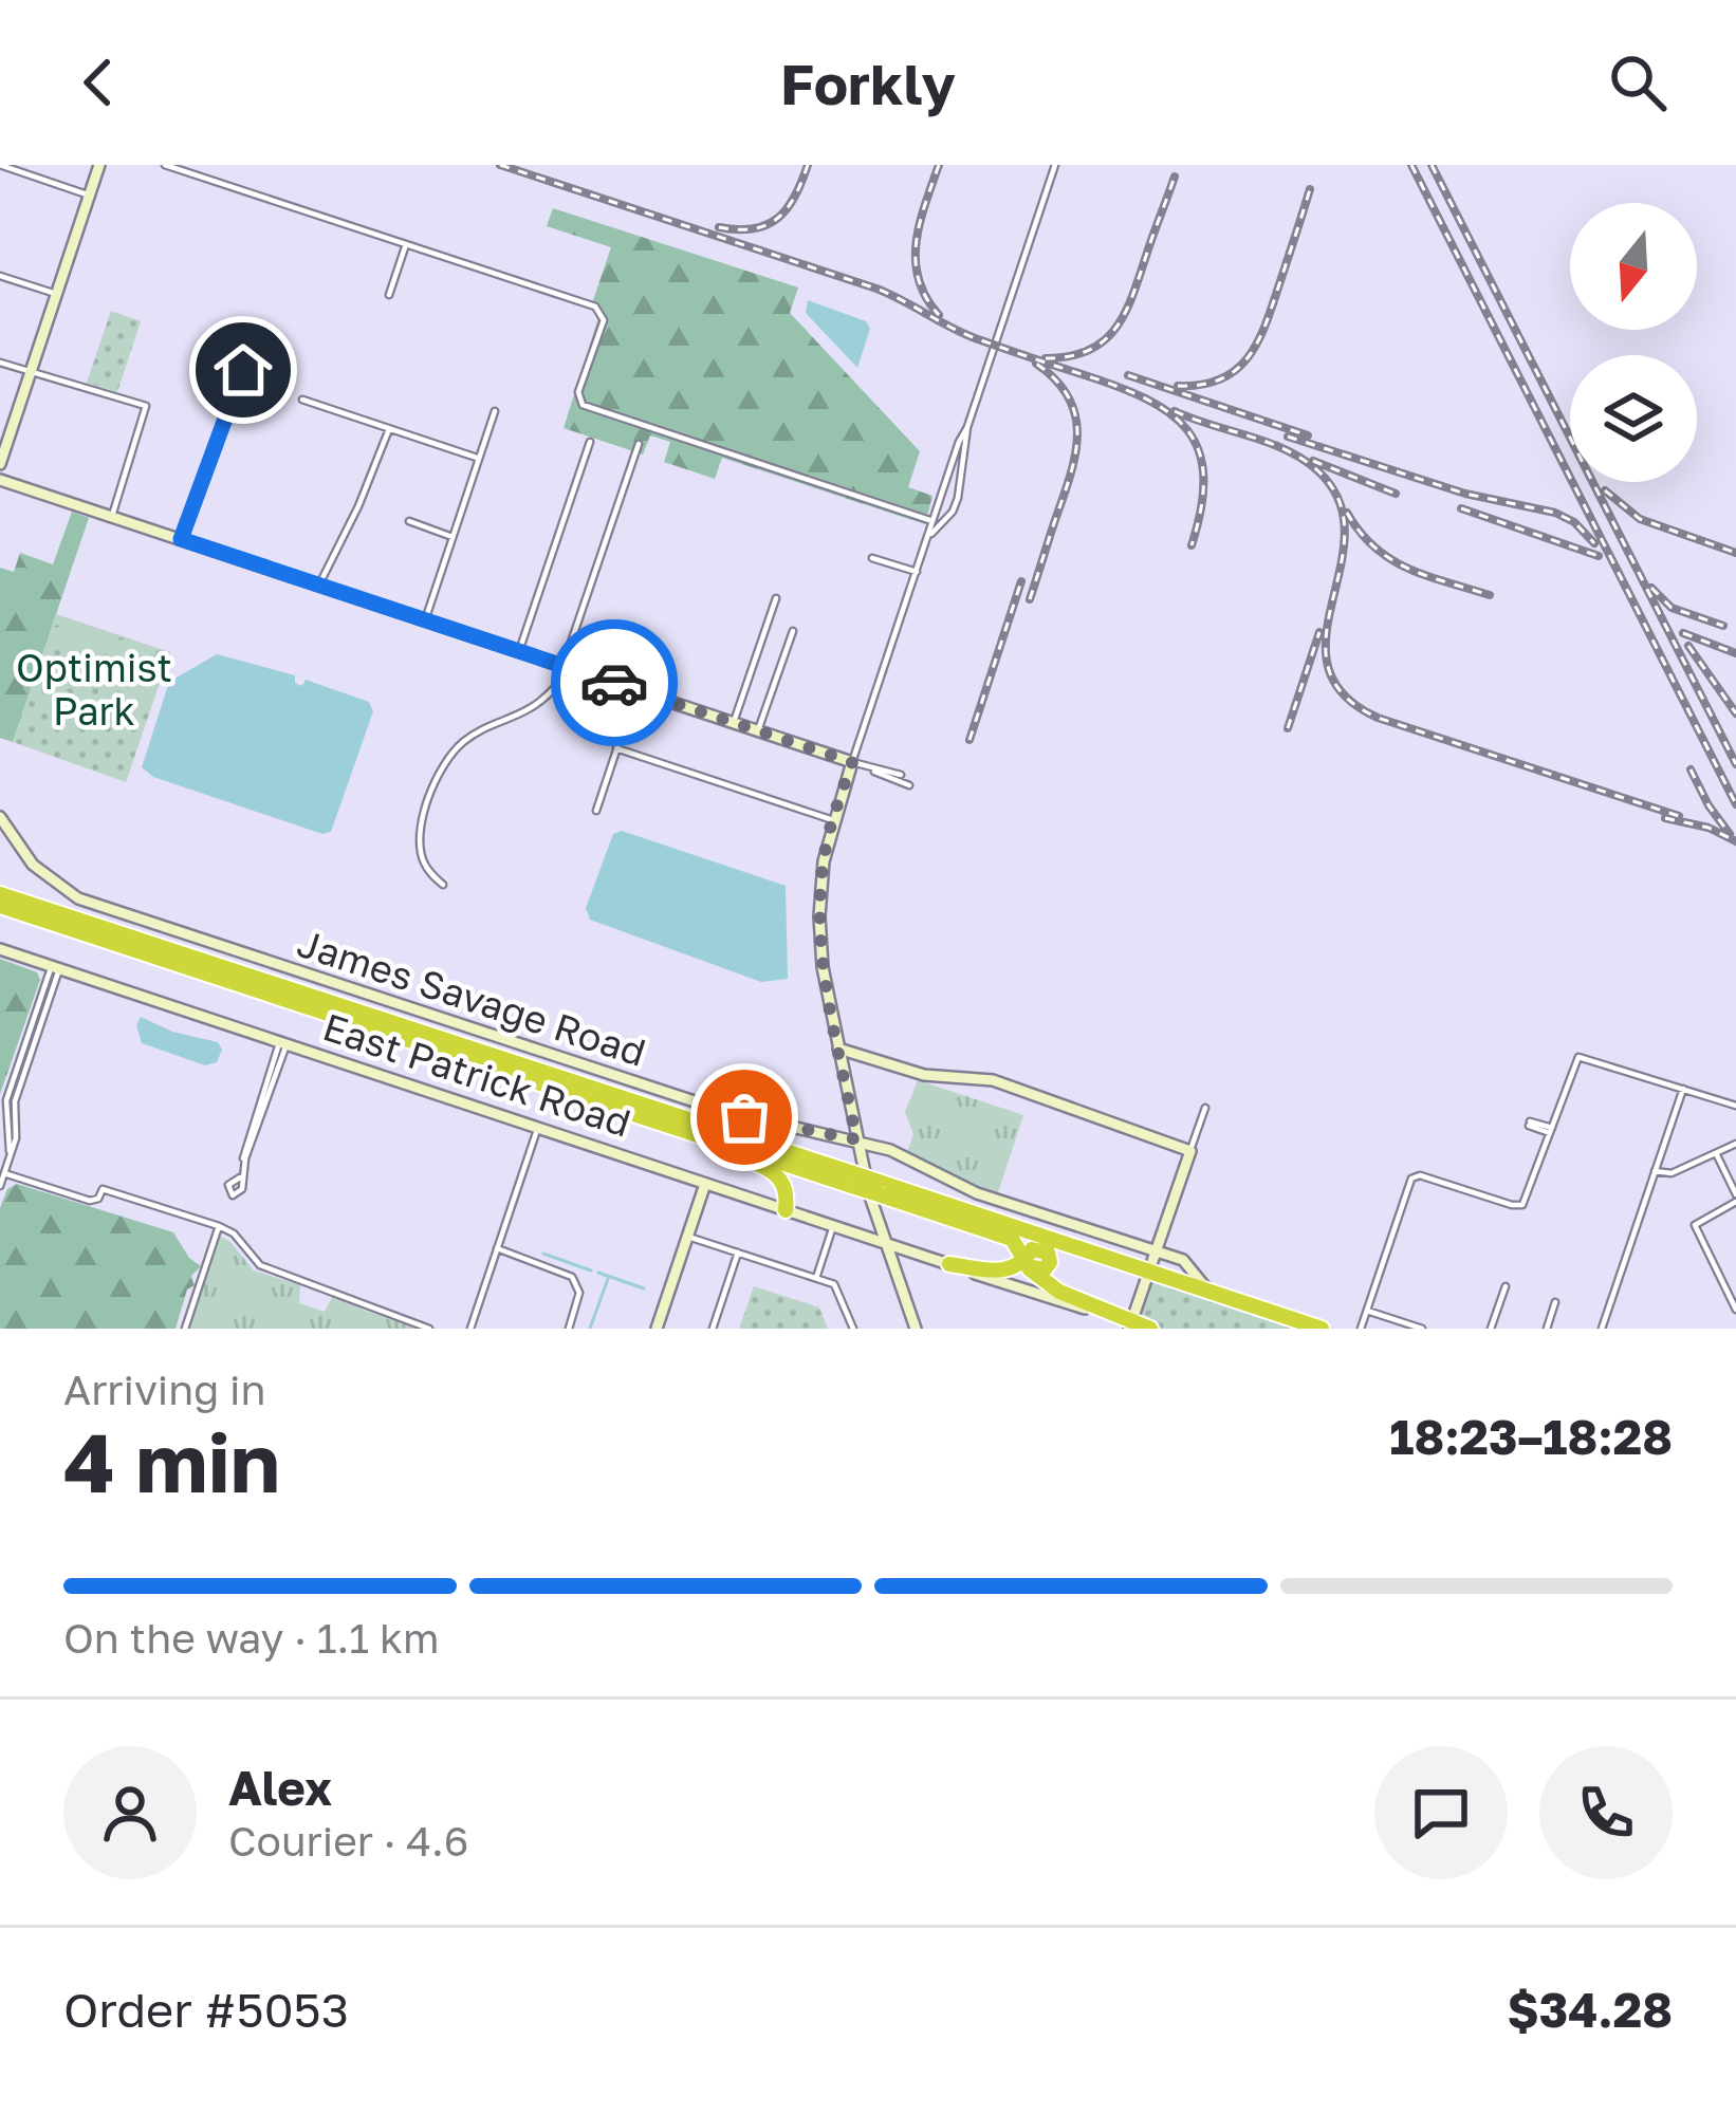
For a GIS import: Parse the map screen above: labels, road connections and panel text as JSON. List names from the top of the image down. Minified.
{"streets":{"street":["James Savage Road","East Patrick Road"]},"parks":["Optimist Park"],"north":"bottom","page":{"header":"Forkly","heading":["4 min","Arriving in","18:23–18:28"],"panel":["Alex","Courier · 4.6","Order #5053","$34.28"],"bar":"On the way · 1.1 km"}}
